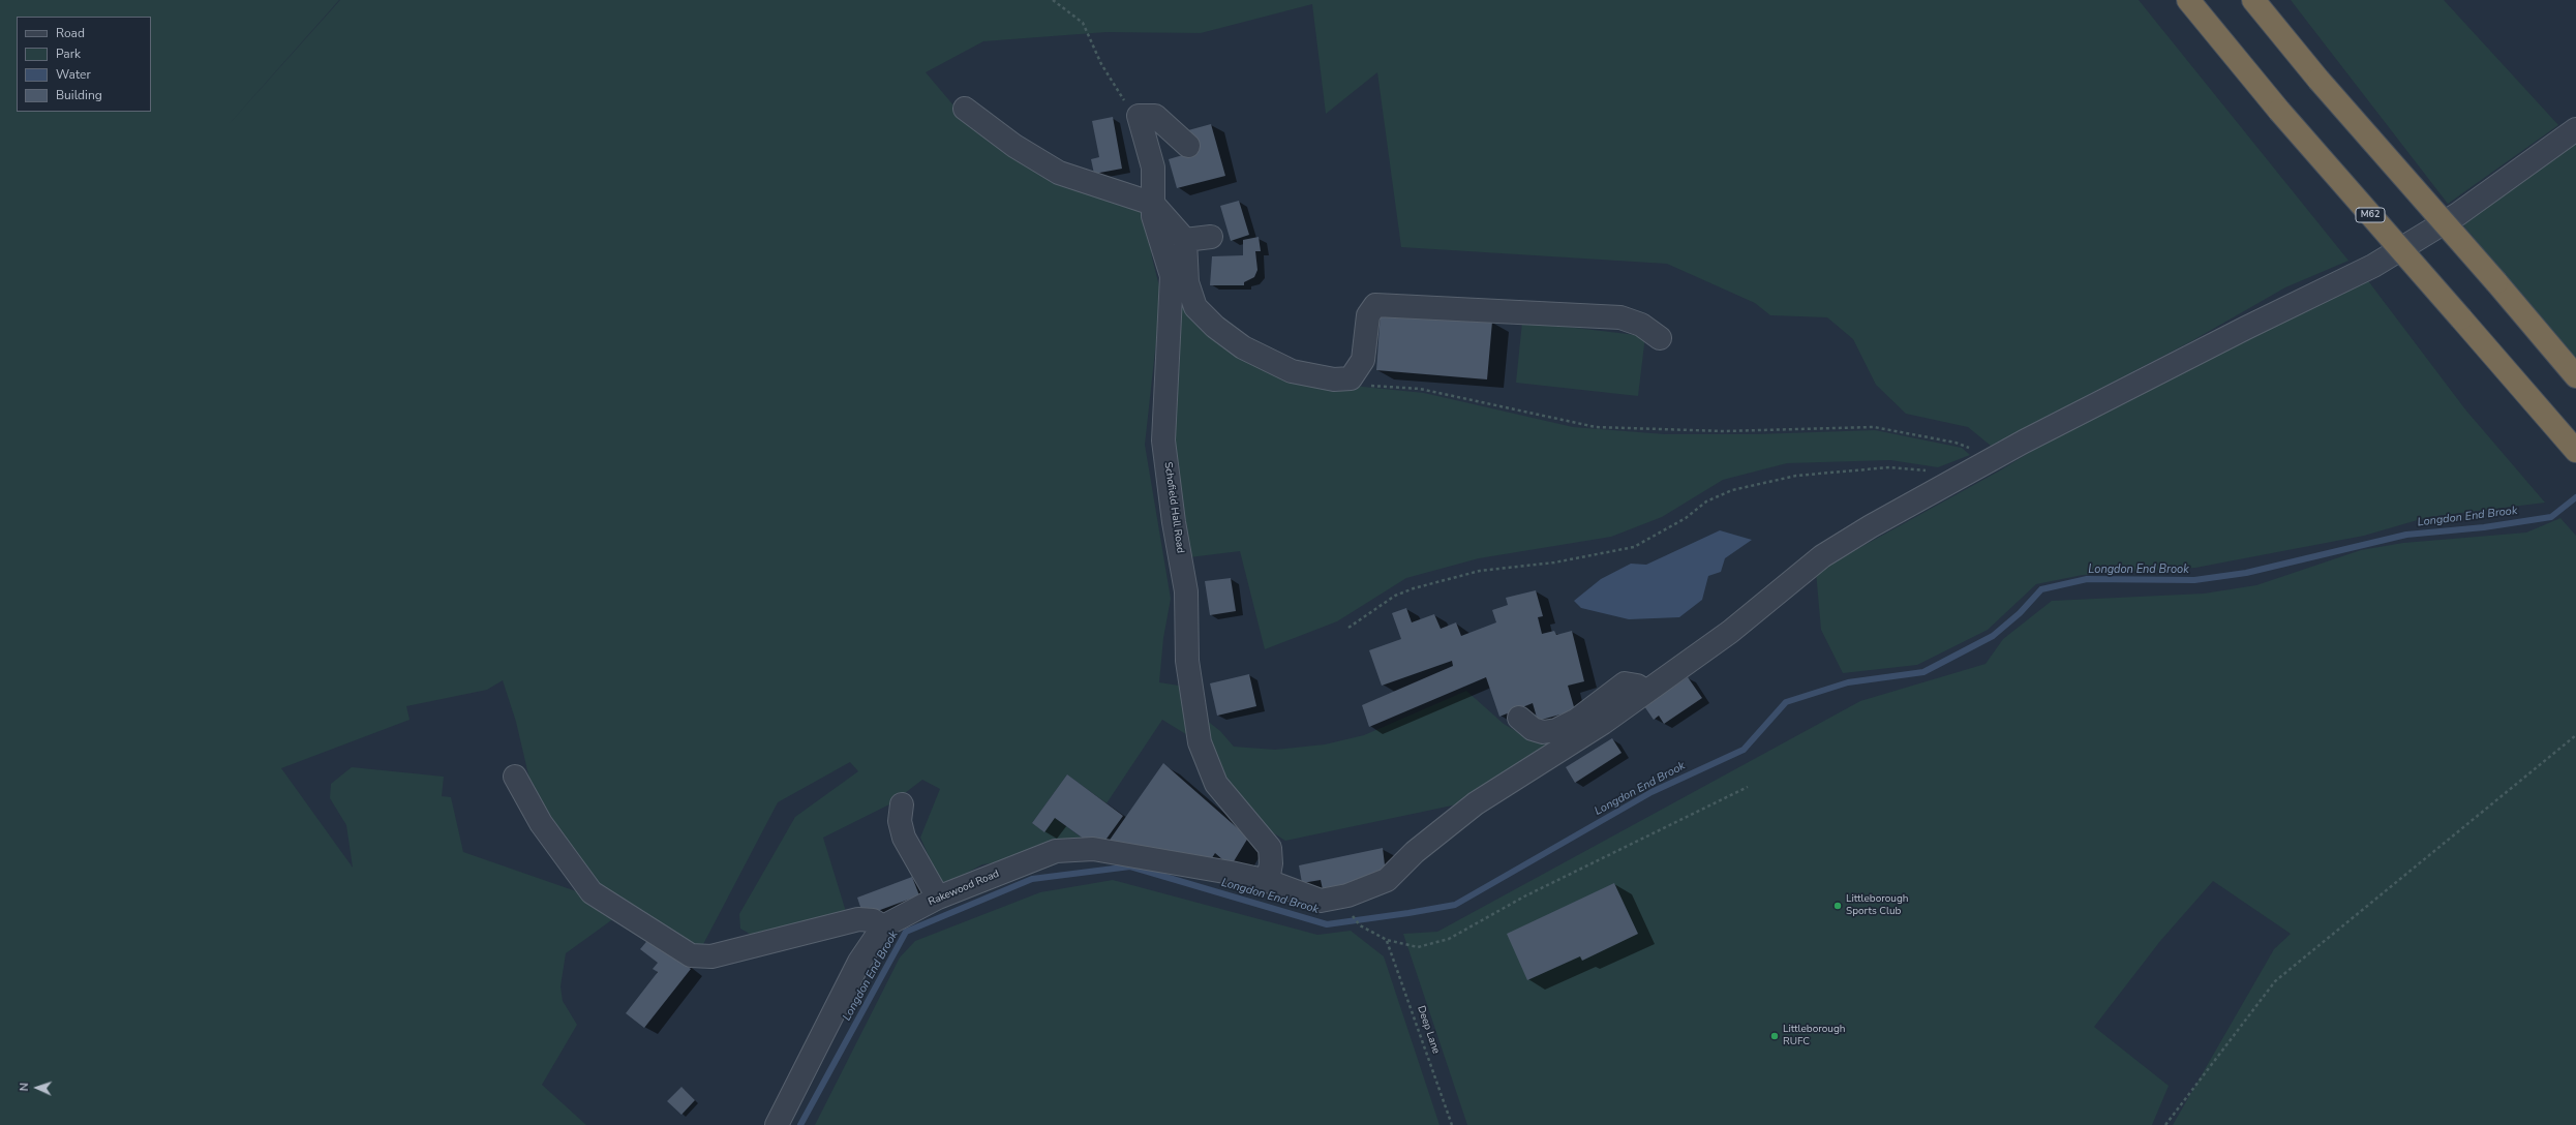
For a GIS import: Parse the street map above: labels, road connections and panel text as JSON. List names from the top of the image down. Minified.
{"streets":{"highway":["M62"],"street":["Schofield Hall Road","Rakewood Road"],"path":["Deep Lane"]},"crossings":[["Schofield Hall Road","Rakewood Road"]],"water":["Longdon End Brook"],"places":["Littleborough Sports Club","Littleborough RUFC"],"legend":["Road","Park","Water","Building"],"north":"left"}
